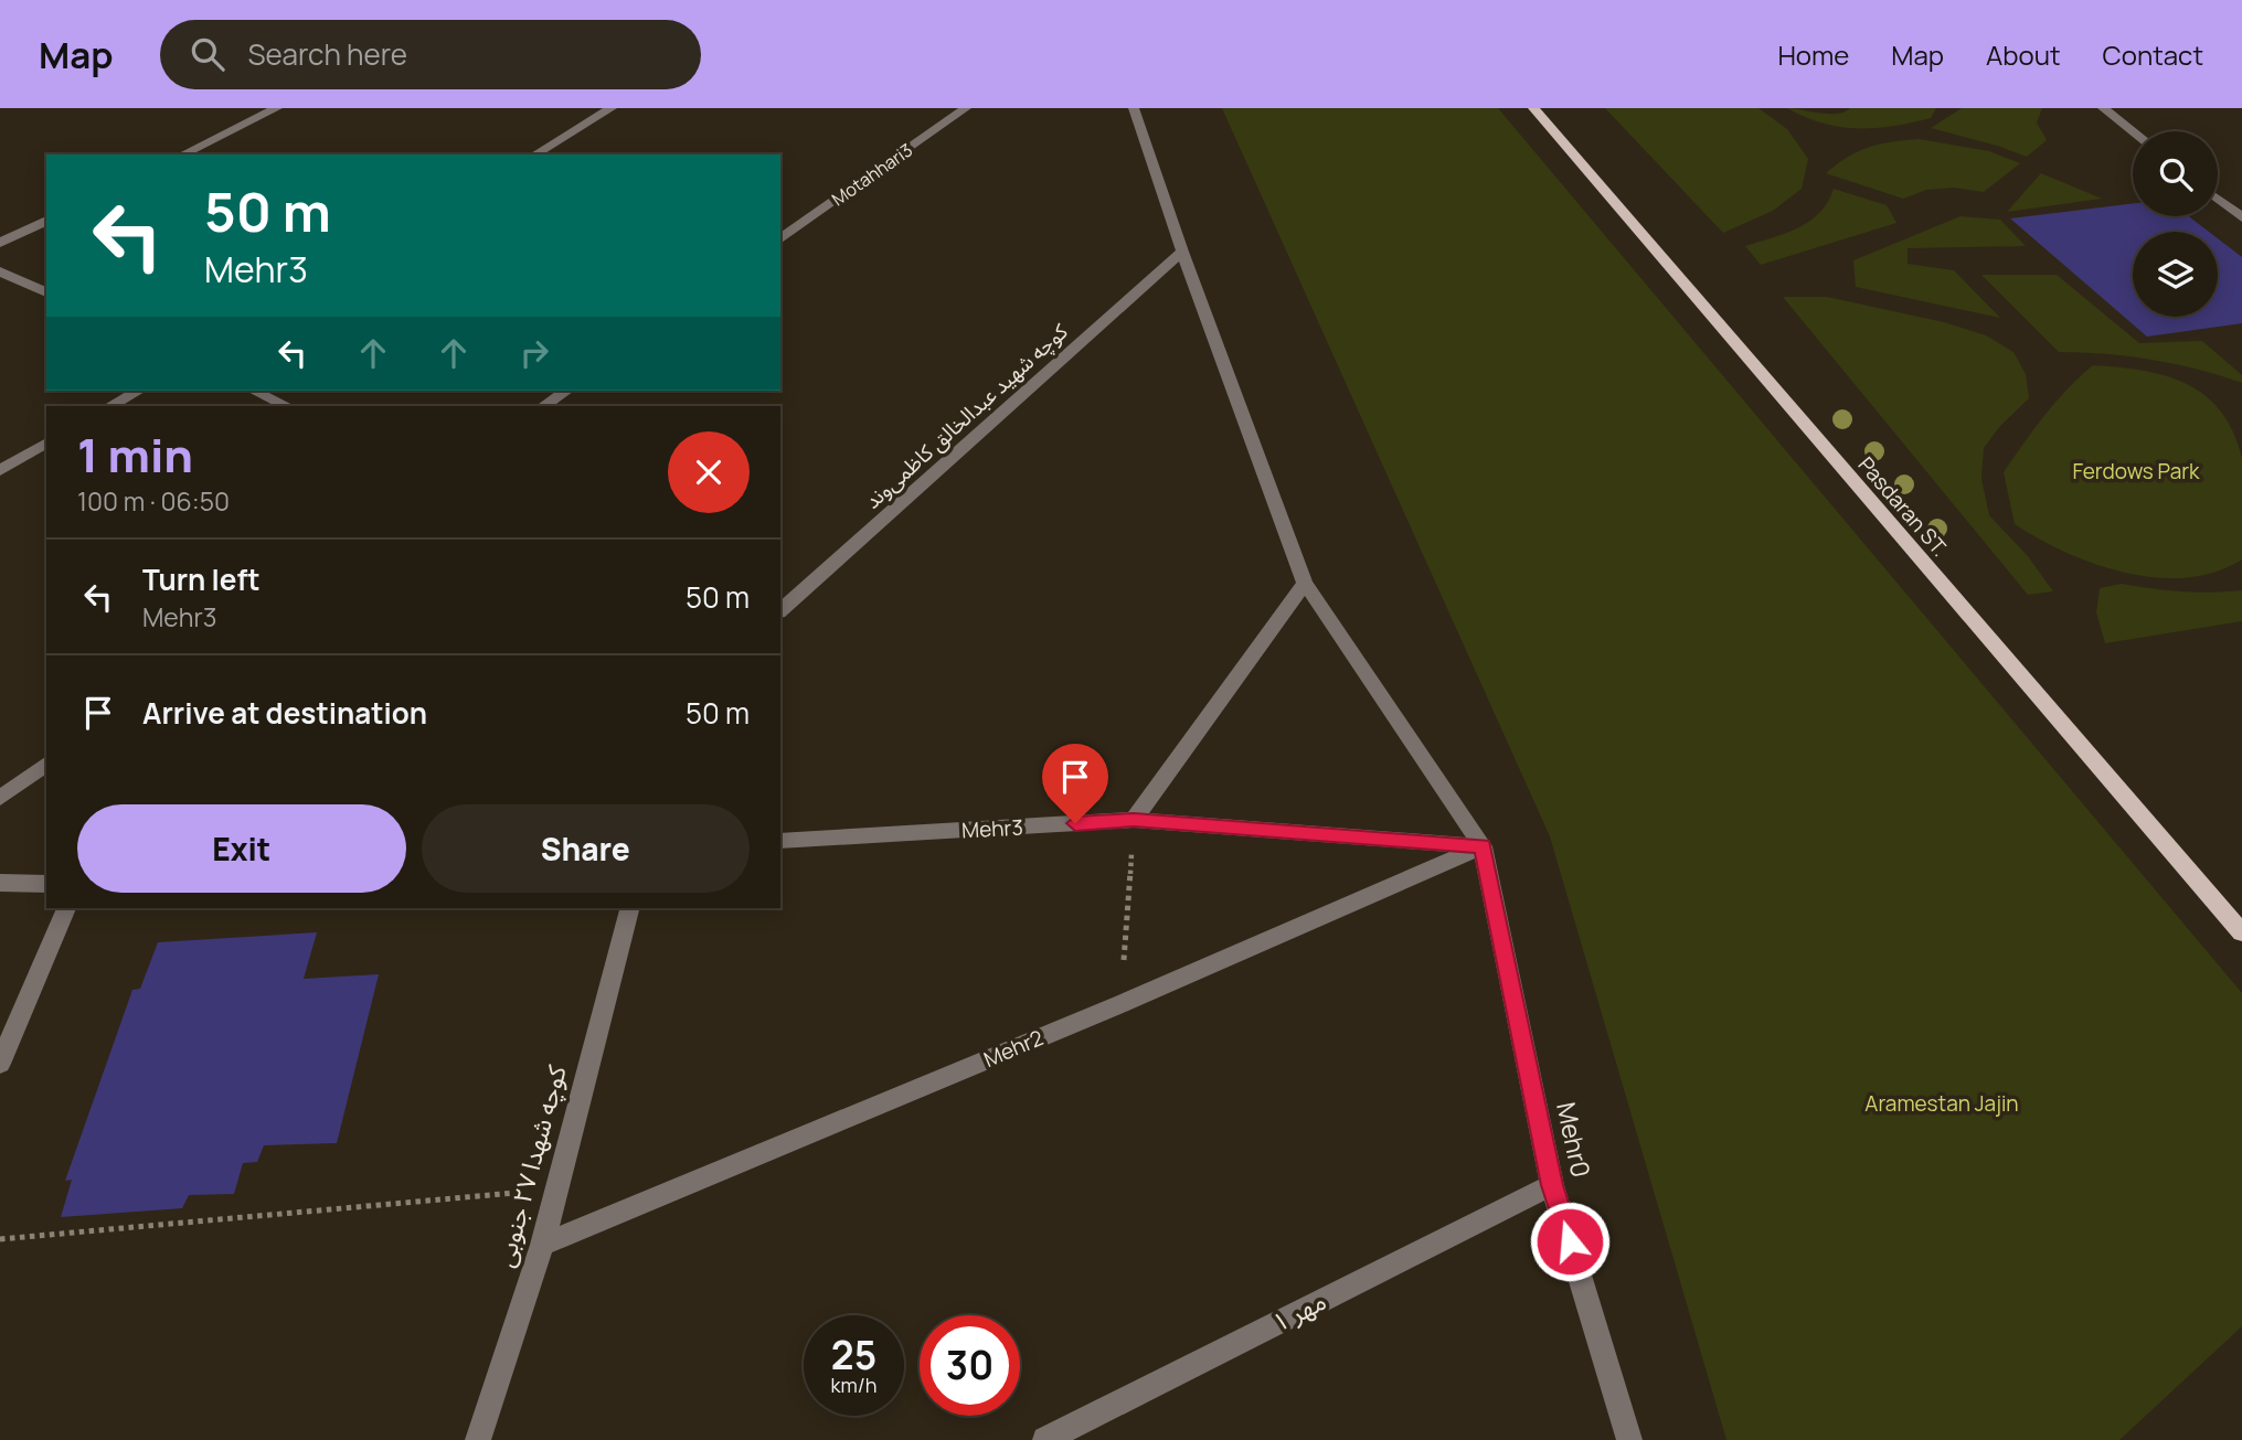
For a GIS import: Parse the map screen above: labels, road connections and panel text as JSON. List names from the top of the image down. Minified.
{"streets":{"main road":["Pasdaran ST."],"street":["Motahhari3","کوچه شهید عبدالخالق کاظمی‌وند","Mehr3","Mehr2","Mehr0","کوچه شهدا ۲۷ جنوبی","مهر ۱"]},"crossings":[["Mehr3","Mehr2"],["Mehr3","Mehr0"],["Mehr2","Mehr0"],["Mehr2","کوچه شهدا ۲۷ جنوبی"],["Mehr0","مهر ۱"]],"parks":["Ferdows Park","Aramestan Jajin"],"page":{"header":"Map","search":"Search here","nav":["Home","Map","About","Contact"],"turn":["50 m","Mehr3"],"heading":["1 min","100 m · 06:50"],"list":[{"name":"Turn left","note":"Mehr3","value":"50 m"},{"name":"Arrive at destination","value":"50 m"}],"buttons":["Exit","Share"],"speed":"25 km/h","limit":"30"}}
